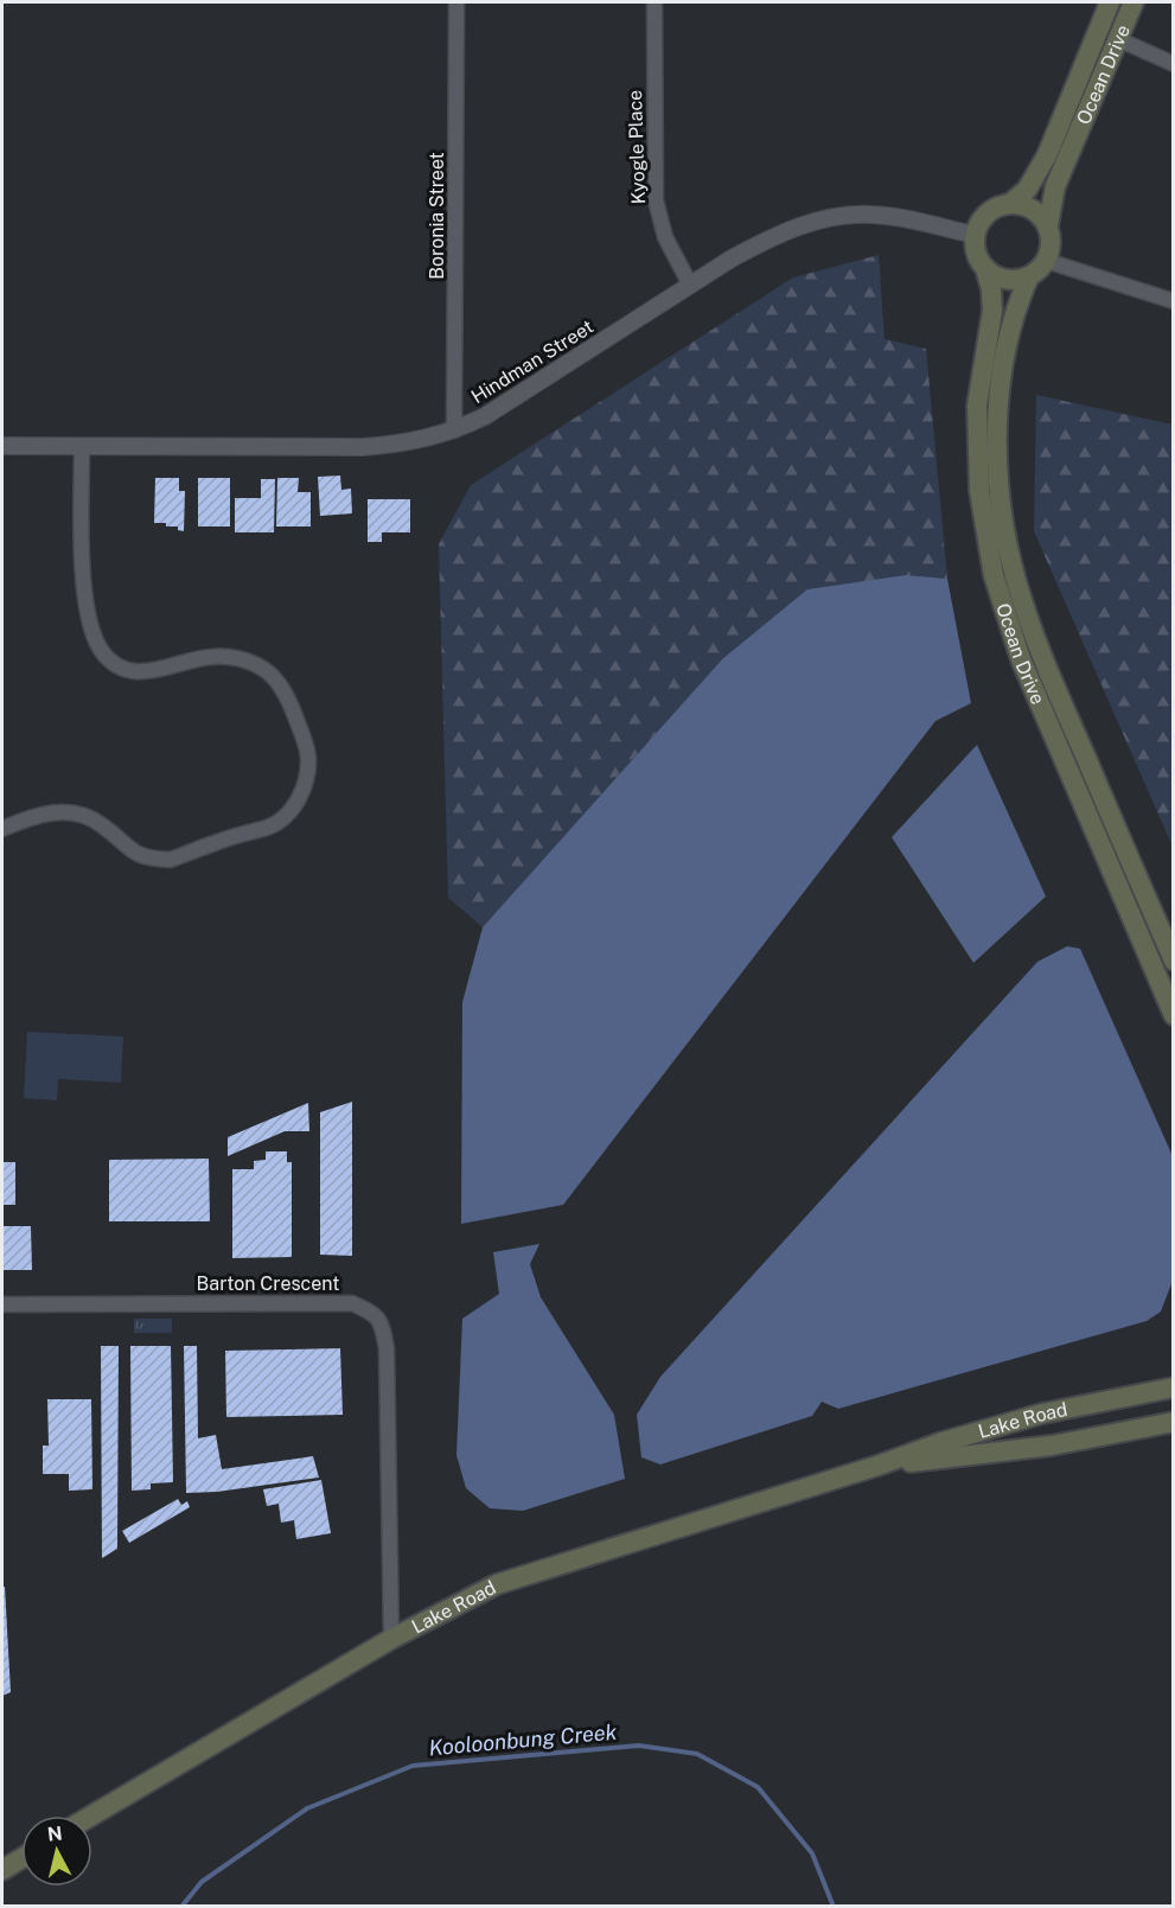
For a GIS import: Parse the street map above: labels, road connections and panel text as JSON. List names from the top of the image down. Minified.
{"streets":{"main road":["Ocean Drive","Lake Road"],"street":["Kyogle Place","Boronia Street","Hindman Street","Barton Crescent"]},"crossings":[["Ocean Drive","Hindman Street"],["Kyogle Place","Hindman Street"],["Boronia Street","Hindman Street"],["Barton Crescent","Lake Road"]],"water":["Kooloonbung Creek"],"north":"top"}
